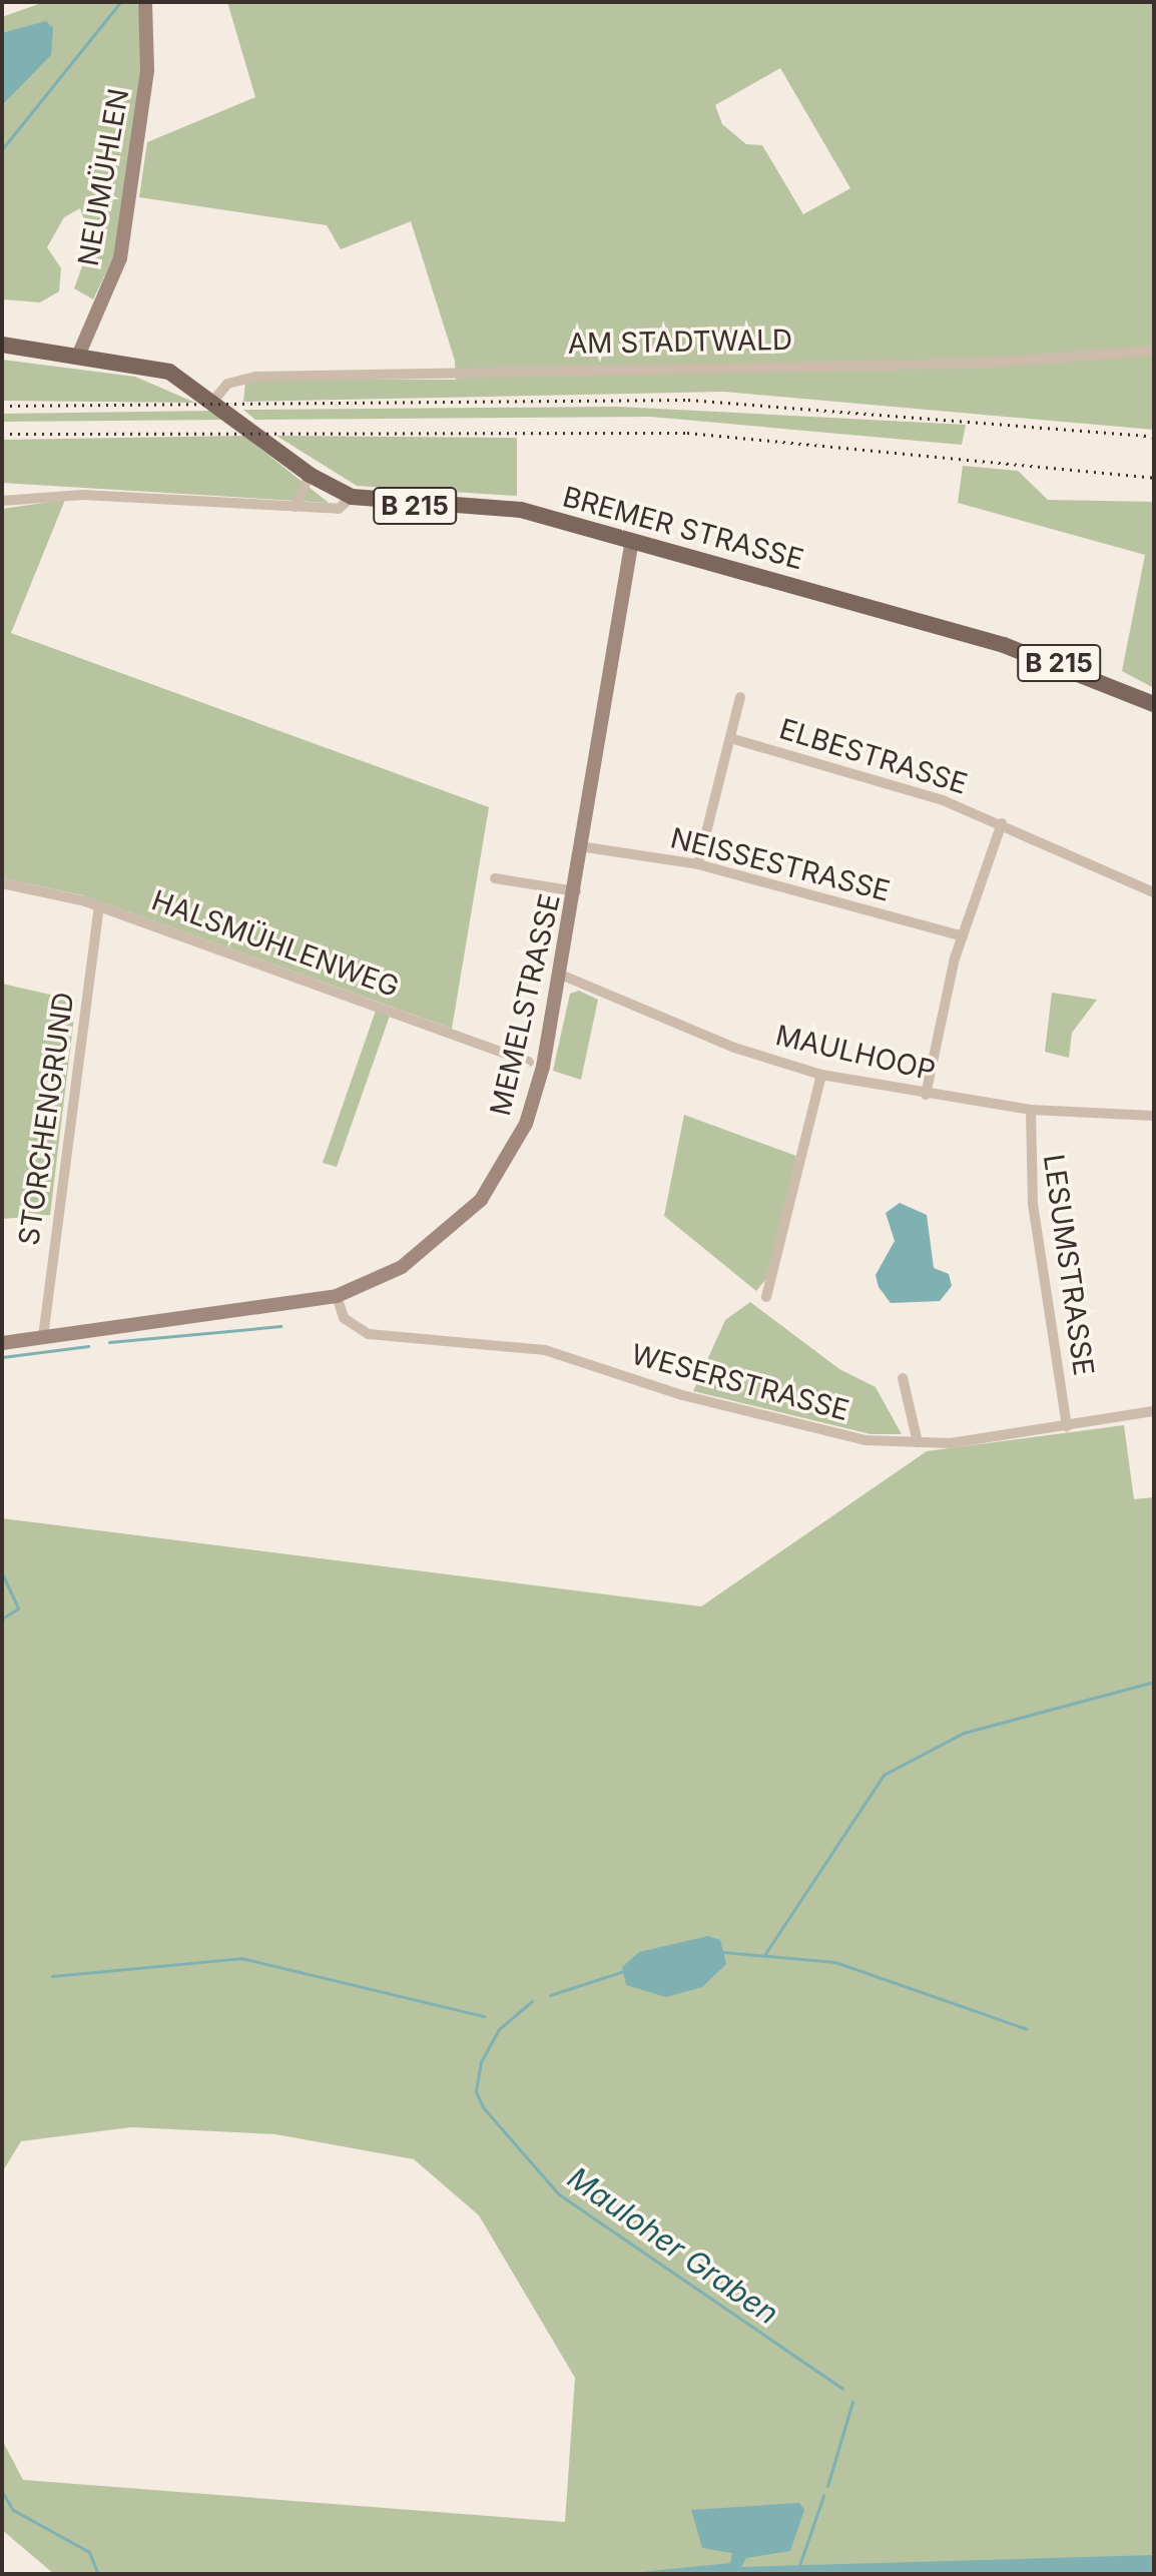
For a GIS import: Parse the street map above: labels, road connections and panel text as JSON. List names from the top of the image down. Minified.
{"streets":{"main road":["B 215","BREMER STRASSE"],"street":["NEUMÜHLEN","AM STADTWALD","ELBESTRASSE","NEISSESTRASSE","HALSMÜHLENWEG","MEMELSTRASSE","MAULHOOP","STORCHENGRUND","LESUMSTRASSE","WESERSTRASSE"]},"crossings":[["NEUMÜHLEN","B 215"],["AM STADTWALD","B 215"],["AM STADTWALD","BREMER STRASSE"],["B 215","BREMER STRASSE"],["BREMER STRASSE","MEMELSTRASSE"],["NEISSESTRASSE","MEMELSTRASSE"],["HALSMÜHLENWEG","STORCHENGRUND"],["MEMELSTRASSE","MAULHOOP"],["MEMELSTRASSE","STORCHENGRUND"],["MEMELSTRASSE","WESERSTRASSE"],["MAULHOOP","LESUMSTRASSE"],["LESUMSTRASSE","WESERSTRASSE"]],"water":["Mauloher Graben"]}
